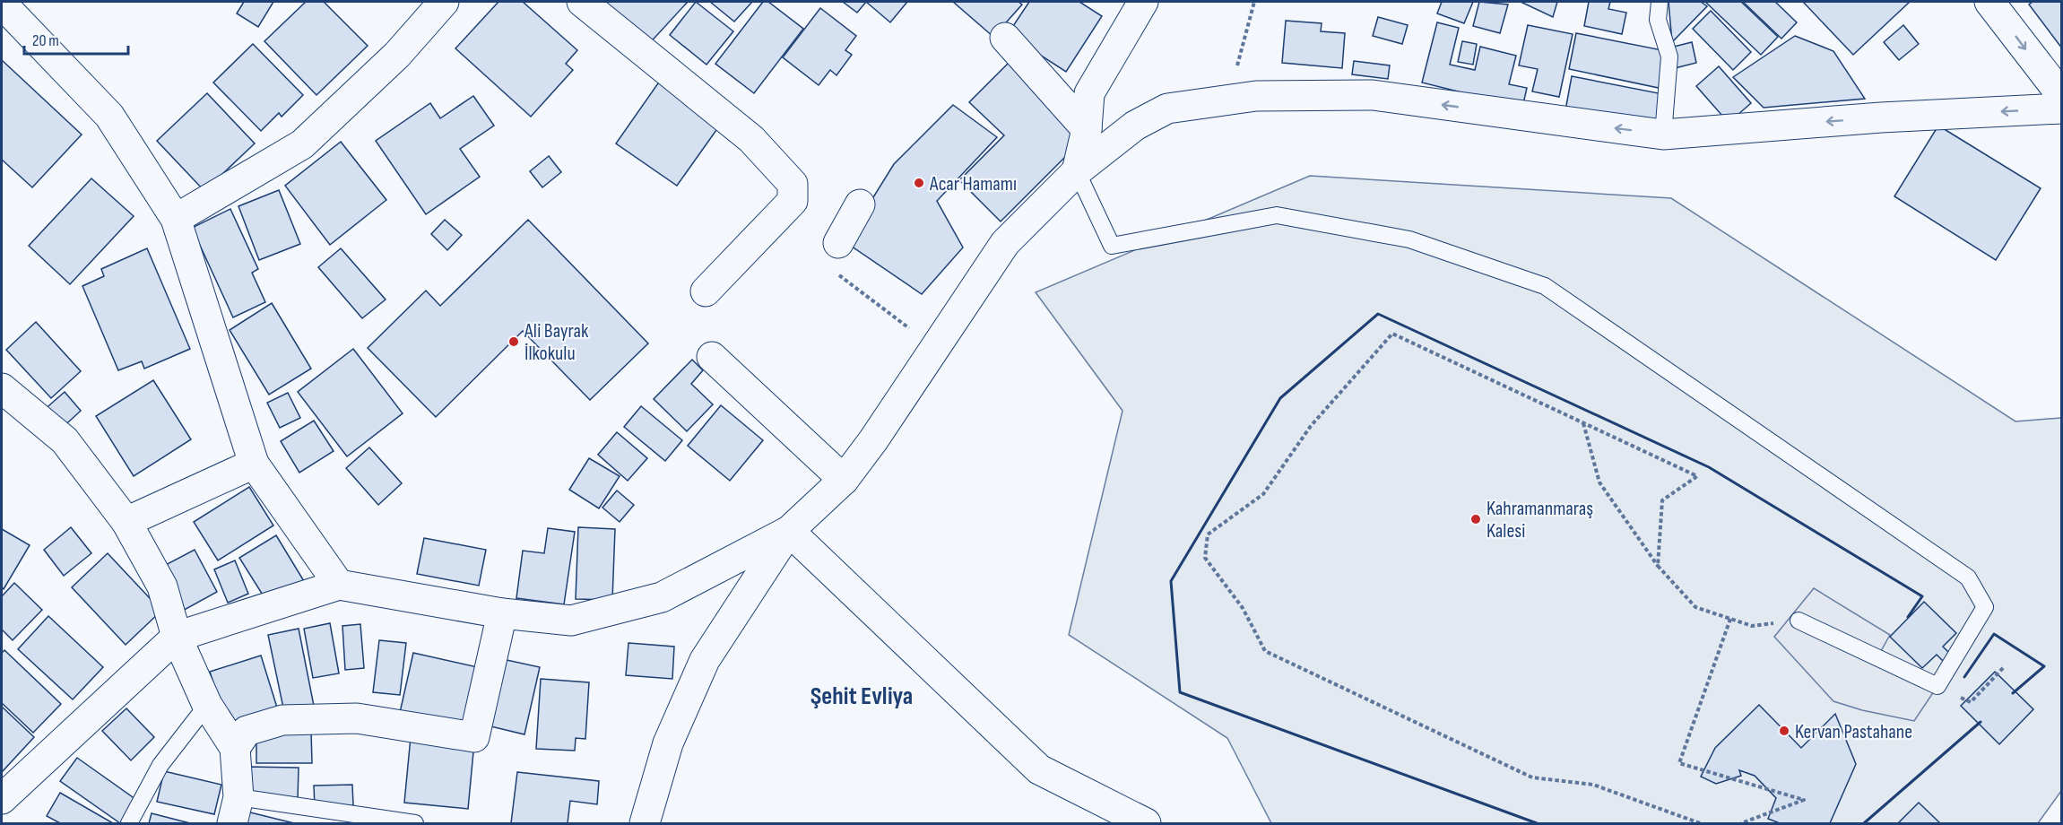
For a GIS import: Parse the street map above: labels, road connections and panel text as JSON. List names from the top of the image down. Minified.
{"districts":["Şehit Evliya"],"places":["Acar Hamamı","Ali Bayrak İlkokulu","Kahramanmaraş Kalesi","Kervan Pastahane"],"scale_bar":"20 m"}
